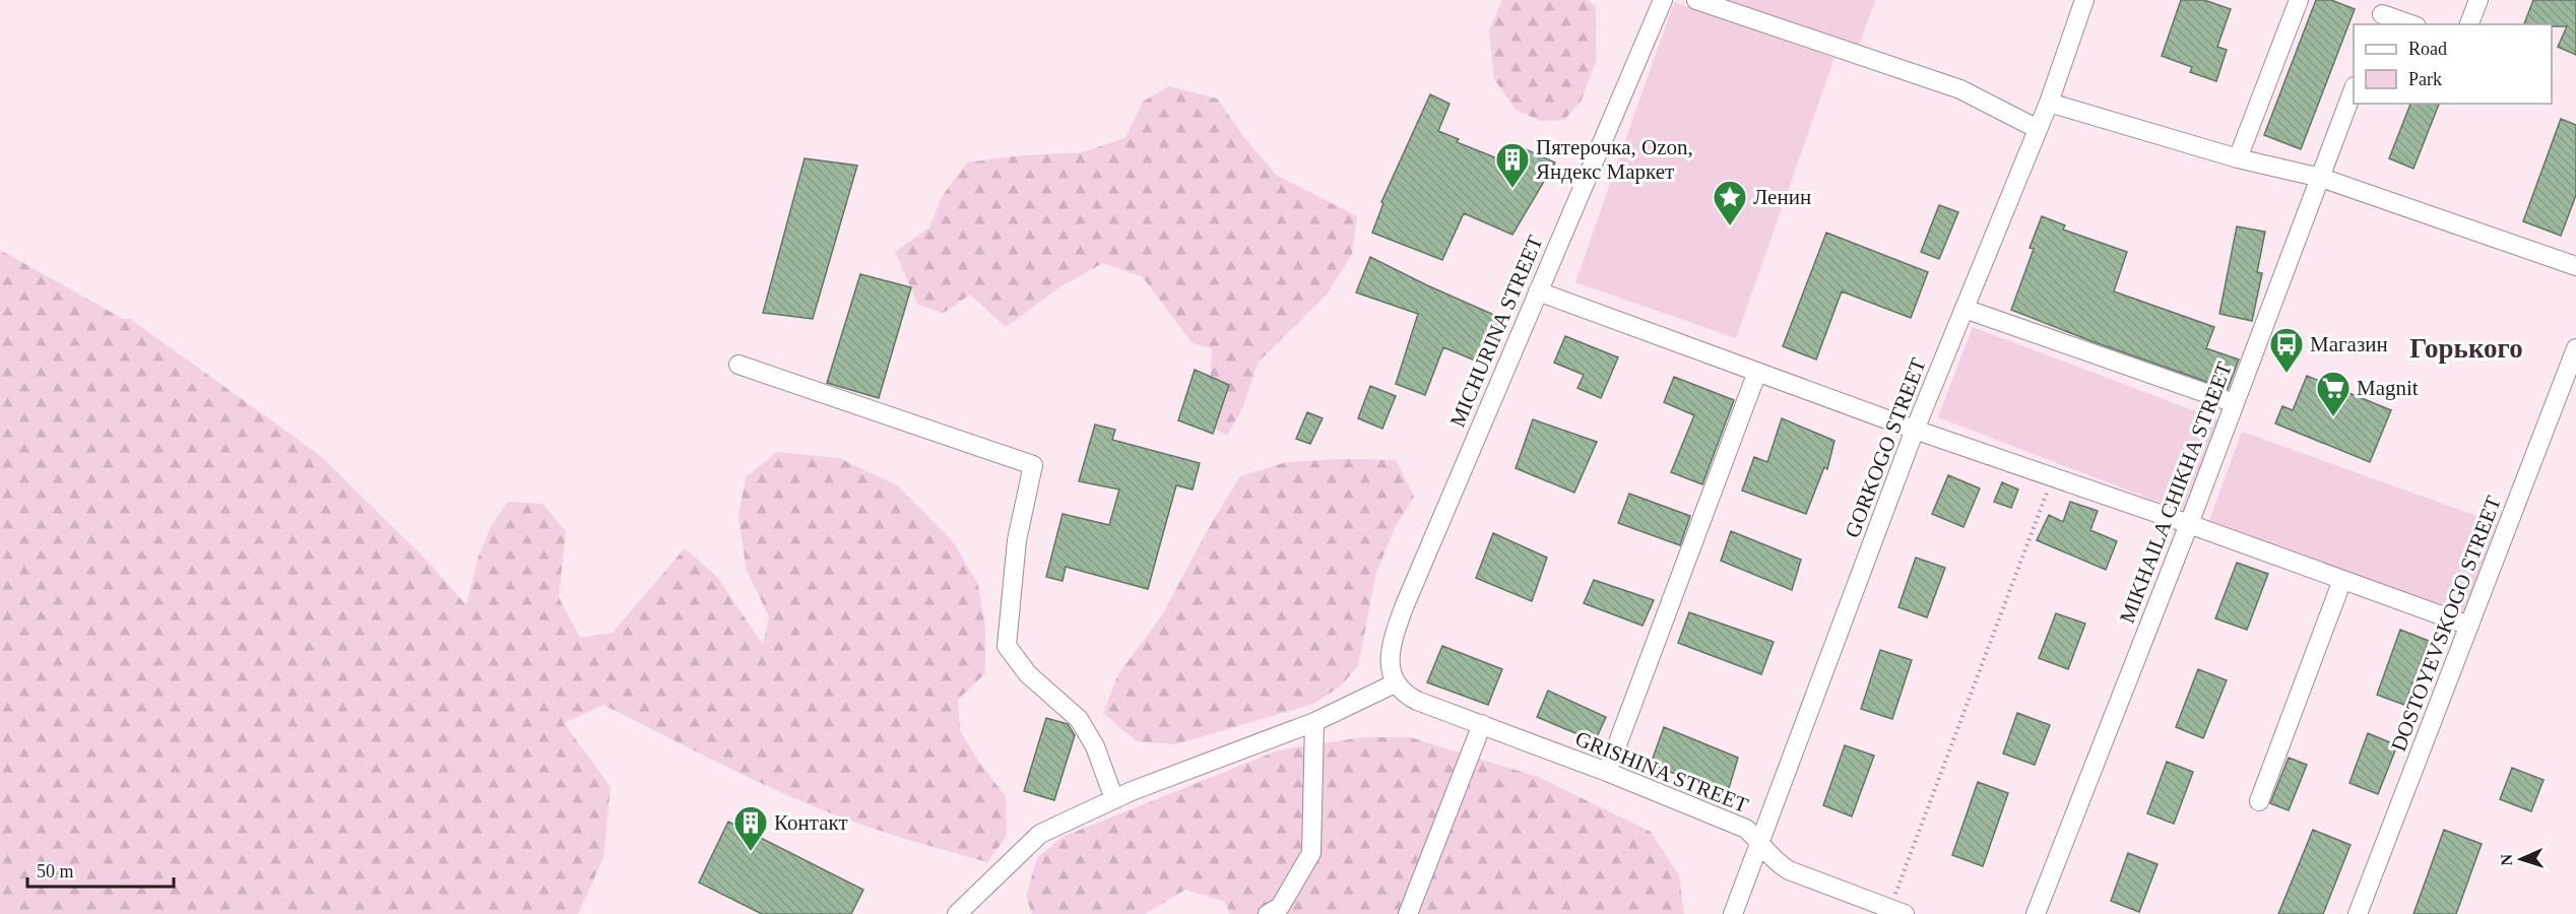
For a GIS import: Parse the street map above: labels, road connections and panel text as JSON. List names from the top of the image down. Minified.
{"streets":{"street":["MICHURINA STREET","GORKOGO STREET","MIKHAILA CHIKHA STREET","DOSTOYEVSKOGO STREET","GRISHINA STREET"]},"crossings":[["MICHURINA STREET","GRISHINA STREET"],["GORKOGO STREET","GRISHINA STREET"]],"districts":["Горького"],"places":{"building":["Пятерочка, Ozon, Яндекс Маркет","Контакт"],"place":["Ленин"],"bus stop":["Магазин"],"supermarket":["Magnit"]},"legend":["Road","Park"],"scale_bar":"50 m","north":"left"}
